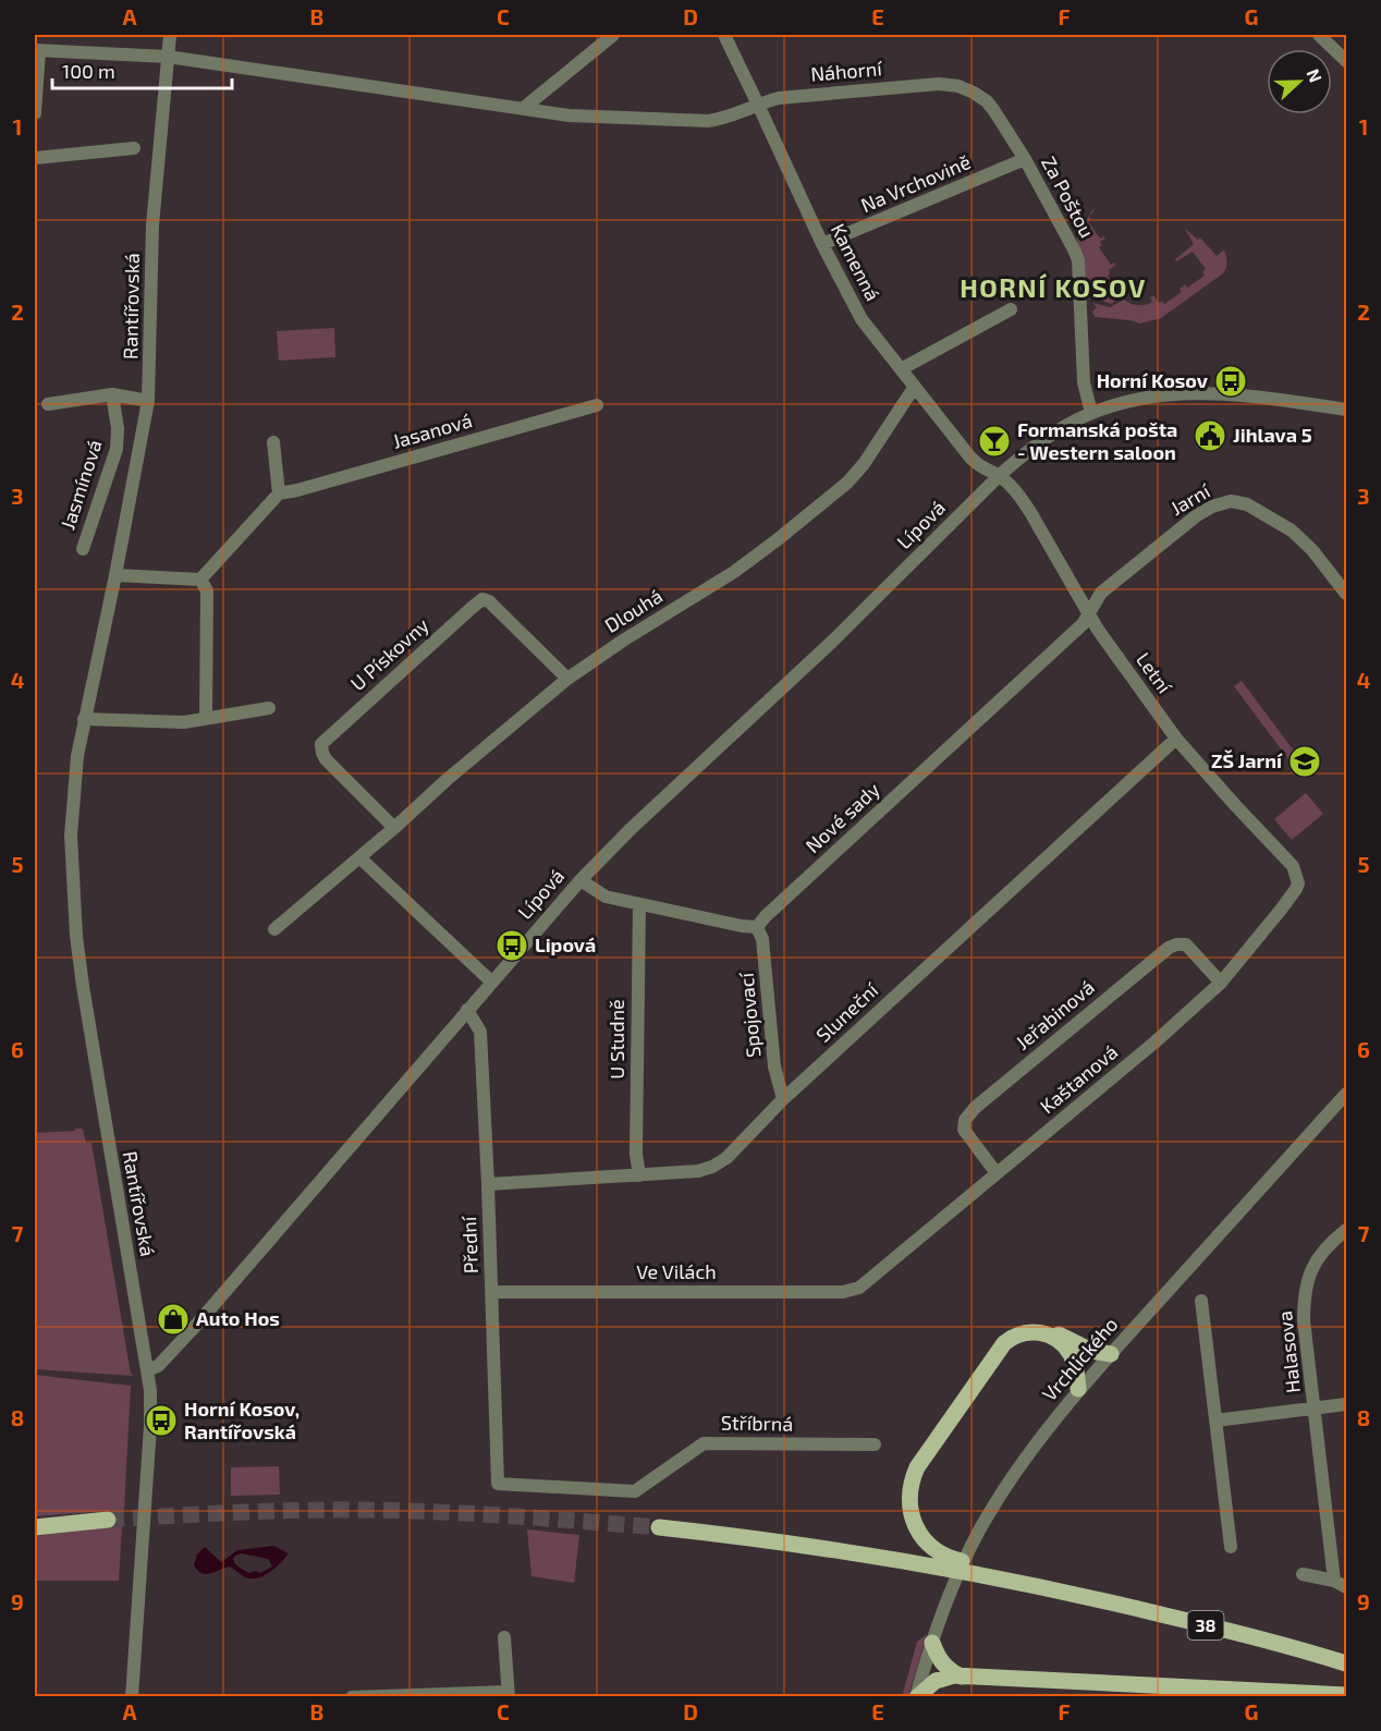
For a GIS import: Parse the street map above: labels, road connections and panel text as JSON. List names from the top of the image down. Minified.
{"streets":{"main road":["38"],"street":["Náhorní","Na Vrchovině","Za Poštou","Kamenná","Rantířovská","Jasanová","Jasmínová","Jarní","Lípová","Dlouhá","U Pískovny","Letní","Nové sady","Sluneční","Spojovací","Jeřabinová","U Studně","Kaštanová","Přední","Ve Vilách","Halasova","Vrchlického","Stříbrná"]},"crossings":[["Náhorní","Za Poštou"],["Náhorní","Kamenná"],["Náhorní","Rantířovská"],["Na Vrchovině","Za Poštou"],["Na Vrchovině","Kamenná"],["Kamenná","Lípová"],["Kamenná","Dlouhá"],["Kamenná","Letní"],["Rantířovská","Lípová"],["Jarní","Letní"],["Jarní","Nové sady"],["Lípová","Letní"],["Lípová","Přední"],["Dlouhá","U Pískovny"],["Letní","Nové sady"],["Letní","Sluneční"],["Letní","Kaštanová"],["Nové sady","Spojovací"],["Sluneční","Spojovací"],["Sluneční","U Studně"],["Sluneční","Přední"],["Jeřabinová","Kaštanová"],["Kaštanová","Ve Vilách"],["Přední","Ve Vilách"],["Přední","Stříbrná"]],"districts":["HORNÍ KOSOV"],"places":{"bus stop":["Horní Kosov","Lipová","Horní Kosov, Rantířovská"],"public building":["Jihlava 5"],"bar":["Formanská pošta - Western saloon"],"school or university":["ZŠ Jarní"],"shop":["Auto Hos"]},"scale_bar":"100 m","north":"right","grid":{"columns":["A","B","C","D","E","F","G"],"rows":["1","2","3","4","5","6","7","8","9"]}}
